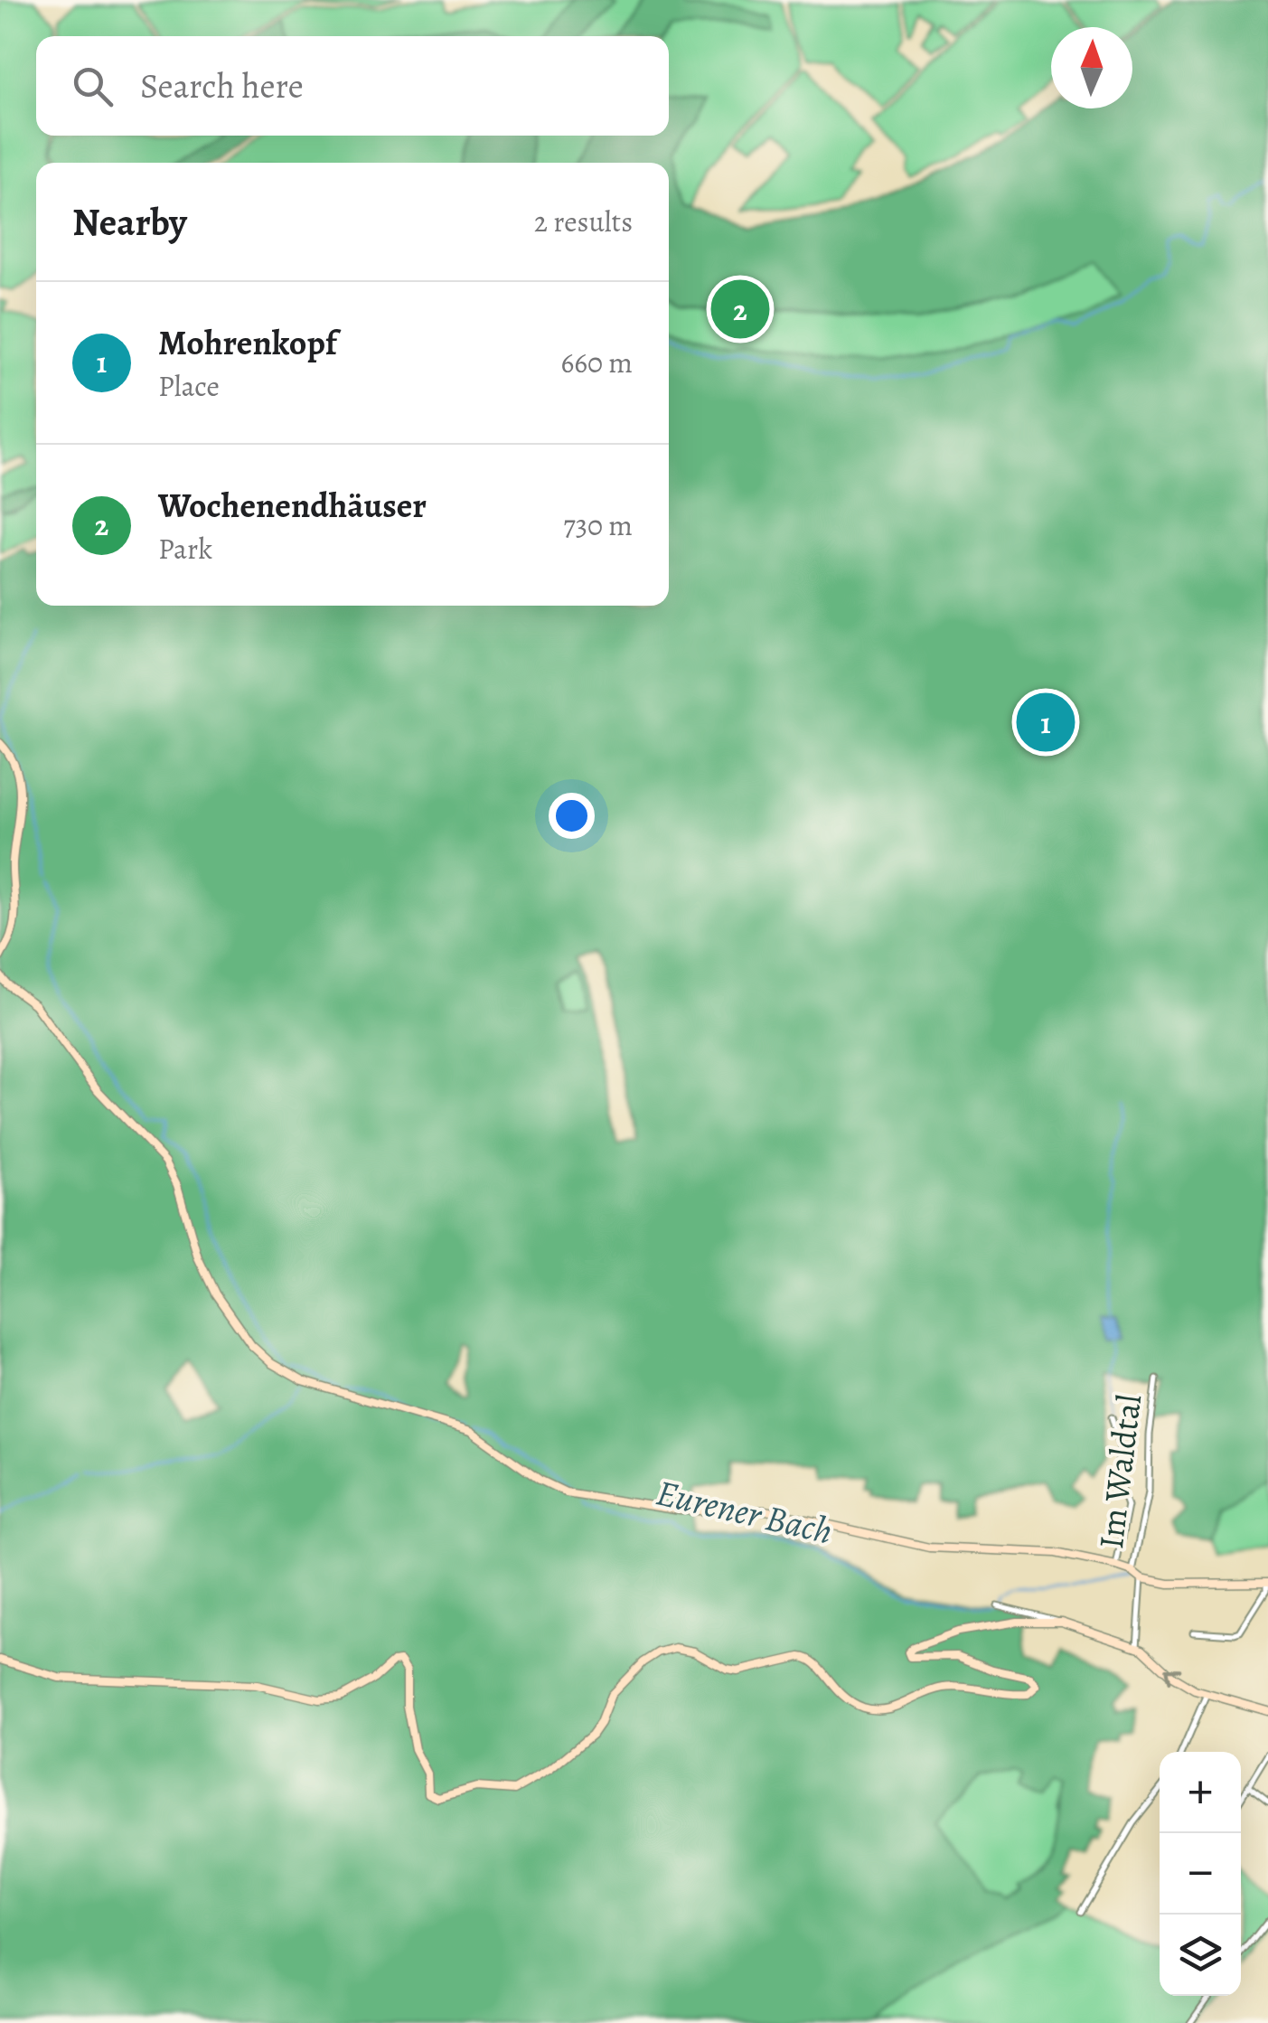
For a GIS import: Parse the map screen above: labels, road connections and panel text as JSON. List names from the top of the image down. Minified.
{"streets":{"street":["Im Waldtal"]},"water":["Eurener Bach"],"north":"top","page":{"search":"Search here","heading":["Nearby","2 results"],"pins":["2","1"],"list":[{"mark":"1","name":"Mohrenkopf","note":"Place","value":"660 m"},{"mark":"2","name":"Wochenendhäuser","note":"Park","value":"730 m"}],"map_buttons":["+","−"]}}
